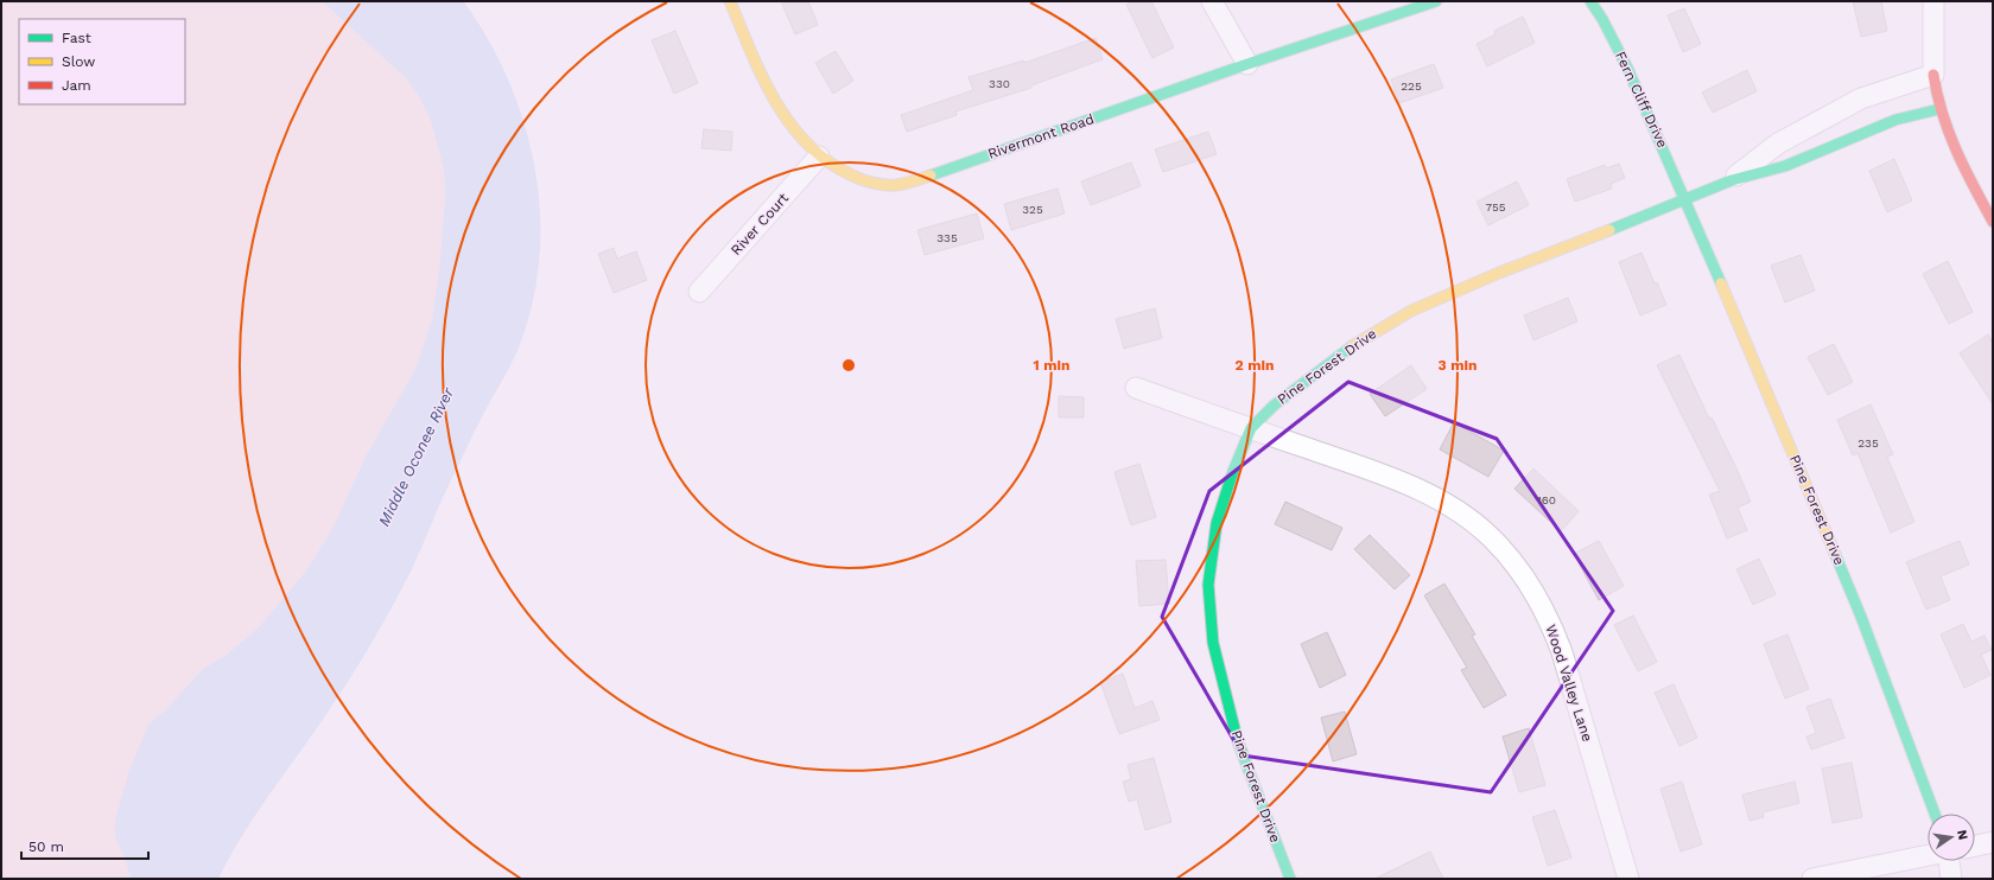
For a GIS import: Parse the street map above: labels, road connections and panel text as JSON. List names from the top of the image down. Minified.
{"streets":{"street":["Fern Cliff Drive","Rivermont Road","River Court","Pine Forest Drive","Wood Valley Lane"]},"crossings":[["Fern Cliff Drive","Pine Forest Drive"],["Rivermont Road","River Court"],["Pine Forest Drive","Wood Valley Lane"]],"water":["Middle Oconee River"],"house_numbers":["330","225","755","325","335","235","160"],"legend":["Fast","Slow","Jam"],"scale_bar":"50 m","north":"right","rings":["1 min","2 min","3 min"]}
